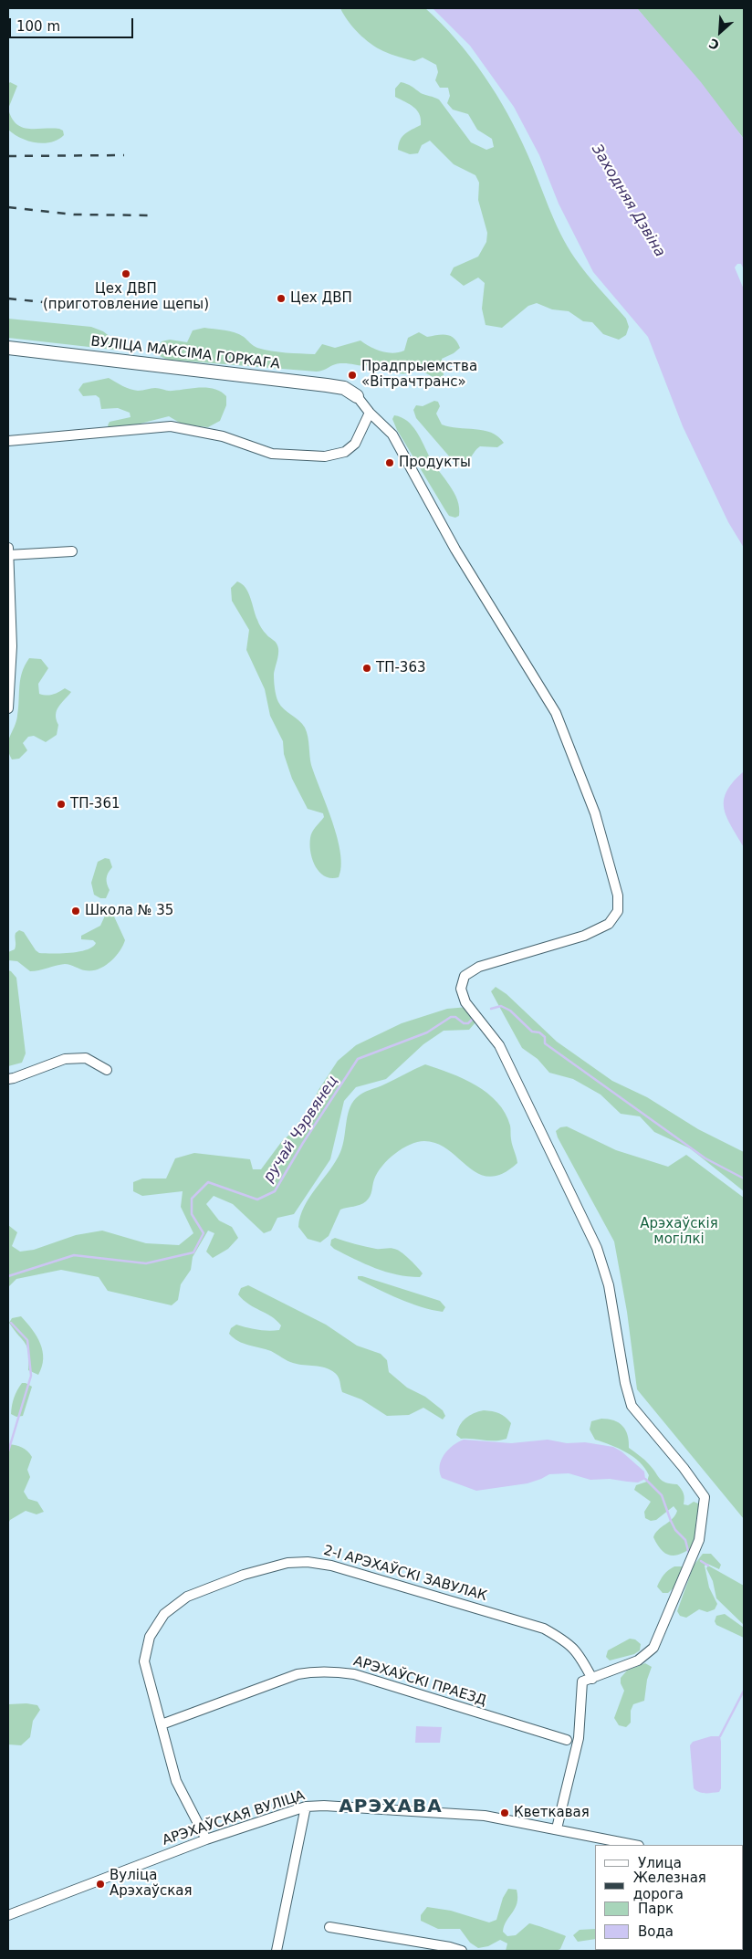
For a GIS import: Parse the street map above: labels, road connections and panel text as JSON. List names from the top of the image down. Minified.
{"streets":{"main road":["ВУЛІЦА МАКСІМА ГОРКАГА"],"street":["2-І АРЭХАЎСКІ ЗАВУЛАК","АРЭХАЎСКІ ПРАЕЗД","АРЭХАЎСКАЯ ВУЛІЦА"]},"crossings":[["2-І АРЭХАЎСКІ ЗАВУЛАК","АРЭХАЎСКІ ПРАЕЗД"],["2-І АРЭХАЎСКІ ЗАВУЛАК","АРЭХАЎСКАЯ ВУЛІЦА"]],"districts":["АРЭХАВА"],"water":["Заходняя Дзвіна","ручай Чэрвянец"],"parks":["Арэхаўскія могілкі"],"places":["Цех ДВП (приготовление щепы)","Цех ДВП","Прадпрыемства «Вітрачтранс»","Продукты","ТП-363","ТП-361","Школа № 35","Кветкавая","Вуліца Арэхаўская"],"legend":["Улица","Железная дорога","Парк","Вода"],"scale_bar":"100 m","north":"bottom left"}
